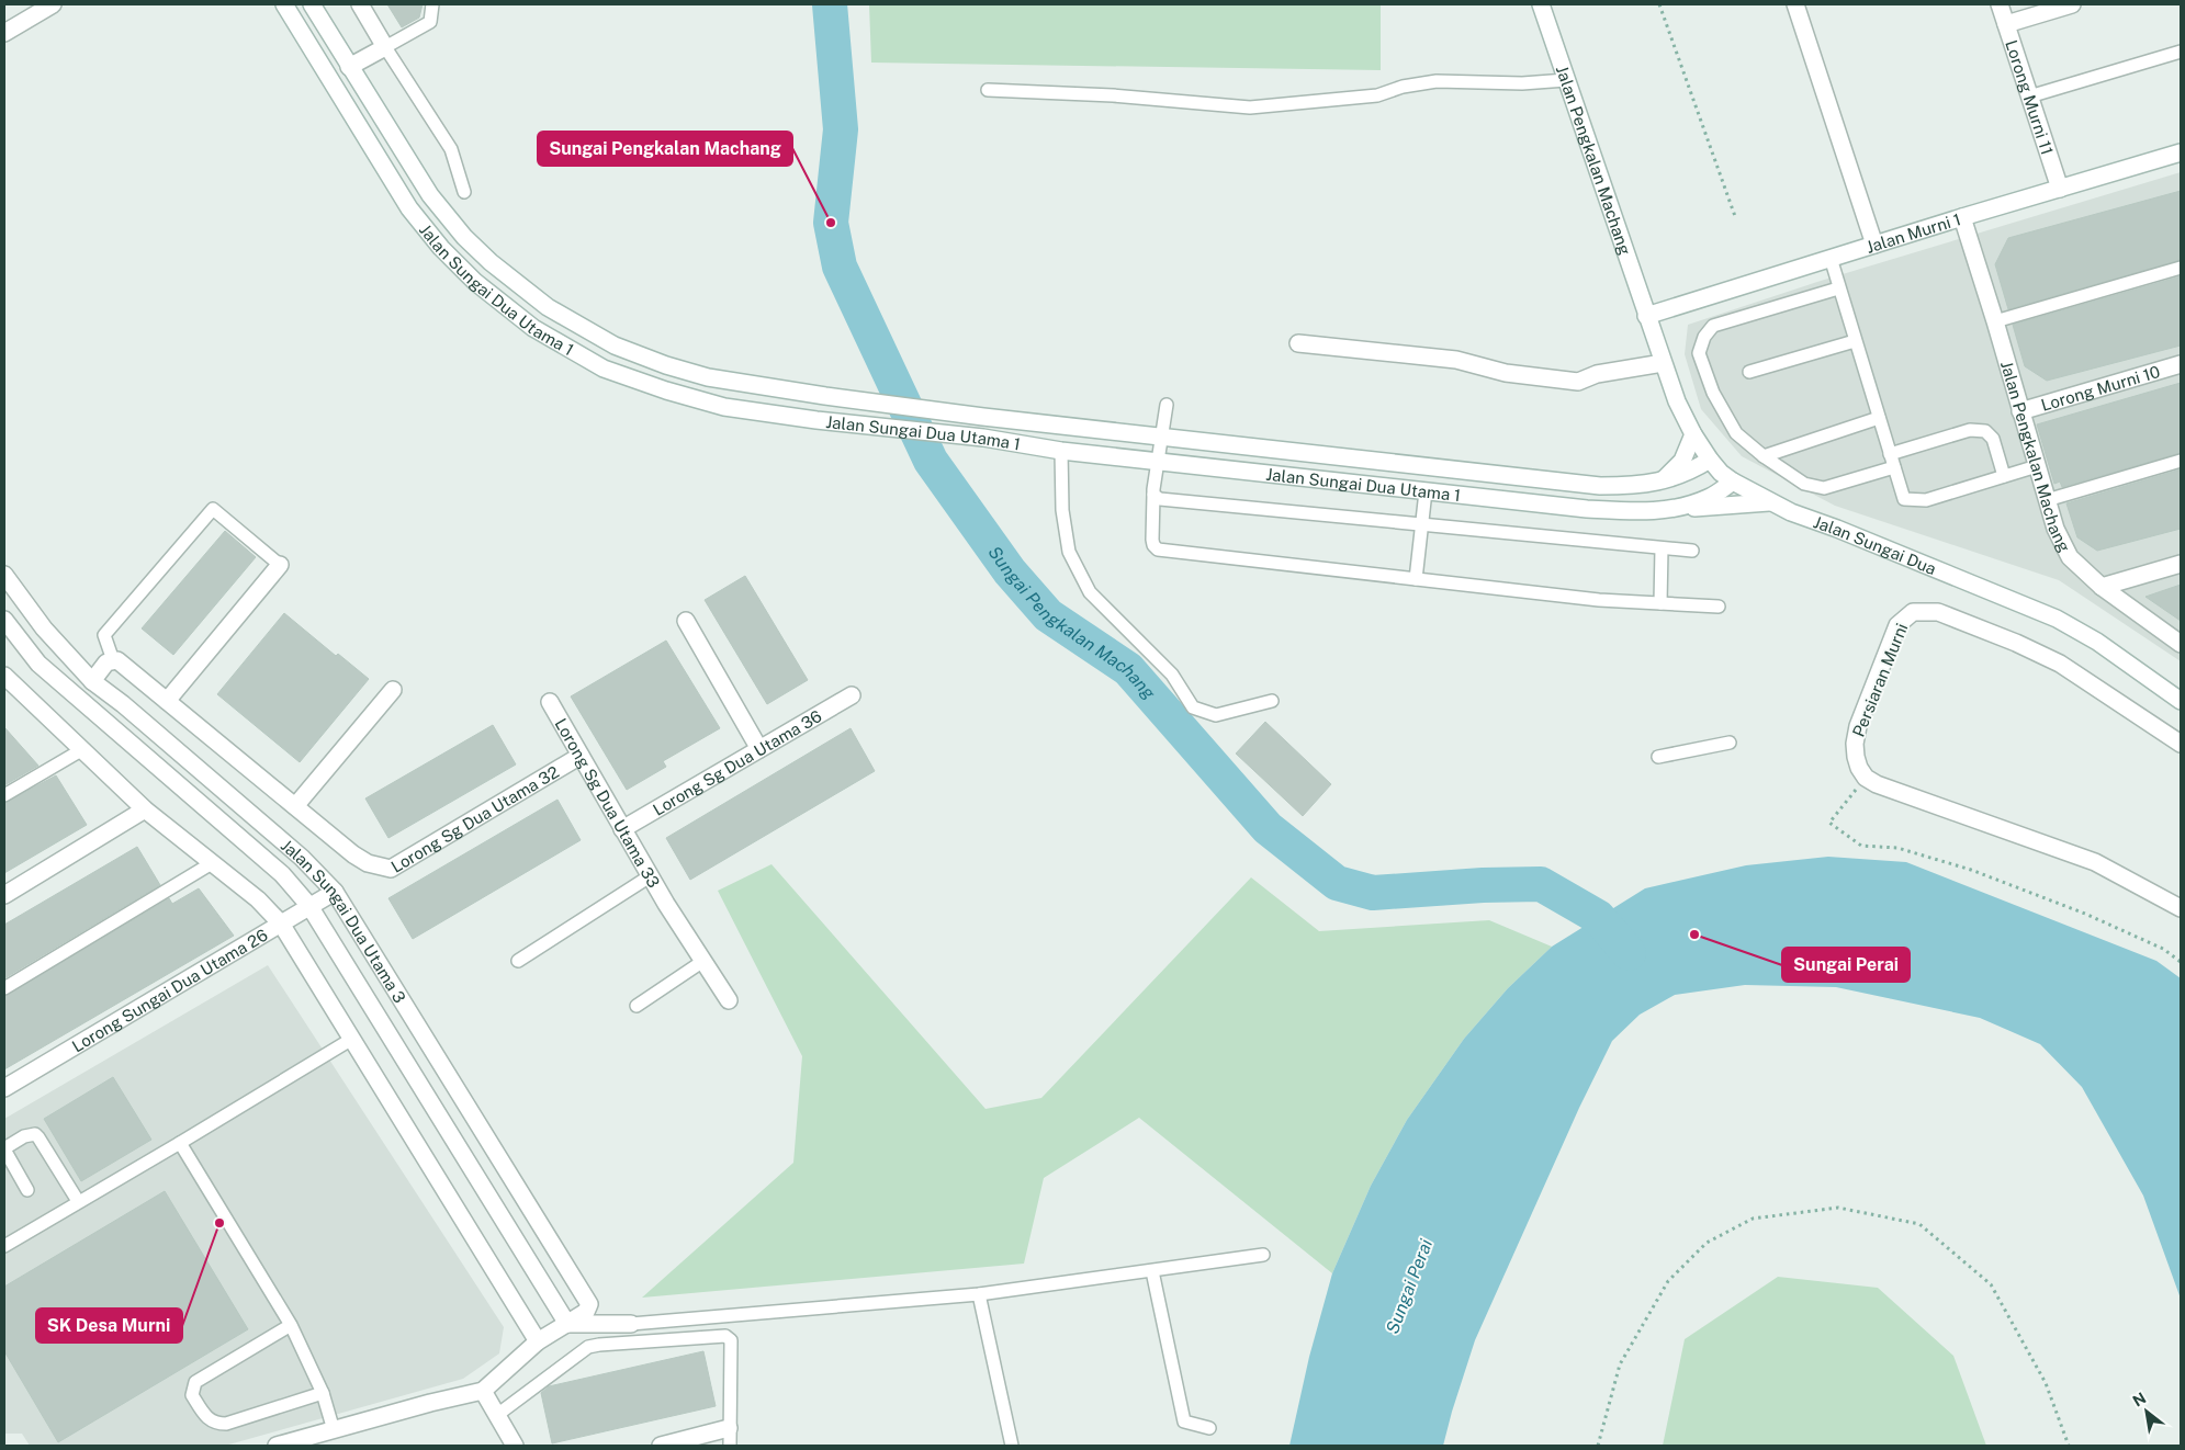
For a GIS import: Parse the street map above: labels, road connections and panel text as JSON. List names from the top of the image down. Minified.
{"streets":{"street":["Lorong Murni 11","Jalan Pengkalan Machang","Jalan Murni 1","Jalan Sungai Dua Utama 1","Lorong Murni 10","Jalan Sungai Dua","Persiaran Murni","Lorong Sg Dua Utama 36","Lorong Sg Dua Utama 33","Lorong Sg Dua Utama 32","Jalan Sungai Dua Utama 3","Lorong Sungai Dua Utama 26"]},"crossings":[["Lorong Murni 11","Jalan Murni 1"],["Jalan Pengkalan Machang","Jalan Murni 1"],["Jalan Pengkalan Machang","Lorong Murni 10"],["Jalan Pengkalan Machang","Jalan Sungai Dua"],["Jalan Murni 1","Jalan Sungai Dua"],["Jalan Sungai Dua Utama 1","Jalan Sungai Dua"],["Lorong Sg Dua Utama 36","Lorong Sg Dua Utama 33"],["Lorong Sg Dua Utama 33","Lorong Sg Dua Utama 32"],["Jalan Sungai Dua Utama 3","Lorong Sungai Dua Utama 26"]],"water":["Sungai Pengkalan Machang","Sungai Perai"],"places":["Sungai Pengkalan Machang","Sungai Perai","SK Desa Murni"],"north":"top left"}
